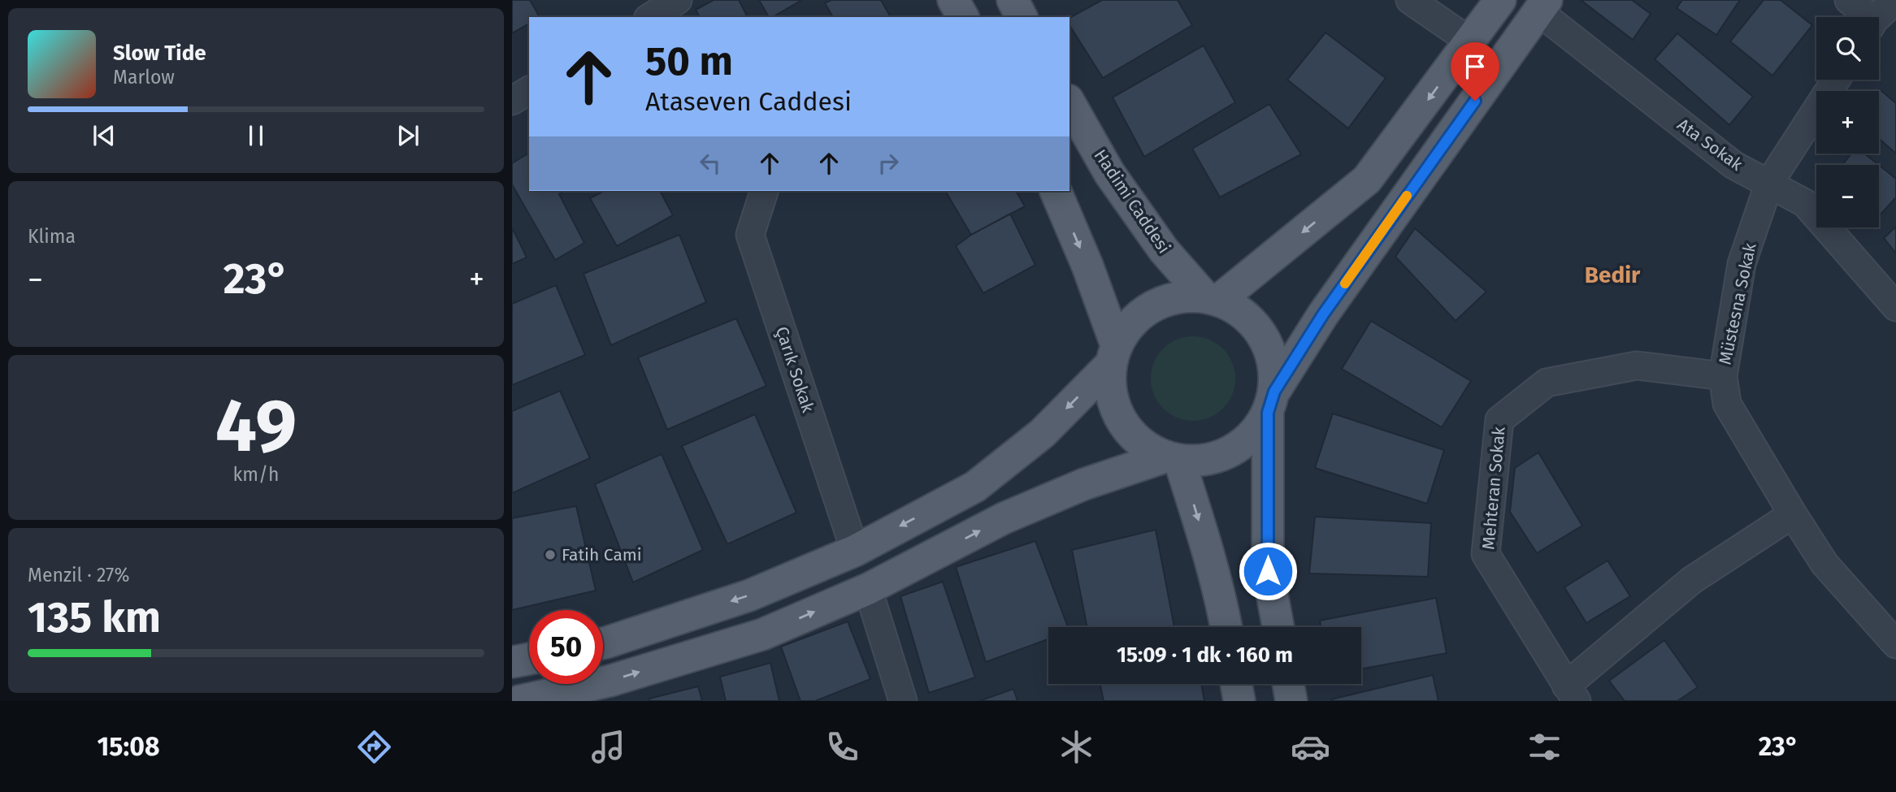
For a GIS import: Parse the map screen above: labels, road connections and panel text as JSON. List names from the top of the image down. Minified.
{"streets":{"main road":["Hadimi Caddesi"],"street":["Ata Sokak","Müstesna Sokak","Çarık Sokak","Mehteran Sokak"]},"crossings":[["Ata Sokak","Müstesna Sokak"],["Müstesna Sokak","Mehteran Sokak"]],"districts":["Bedir"],"places":["Fatih Cami"],"page":{"map_buttons":["+","−"],"turn":["50 m","Ataseven Caddesi"],"song":["Slow Tide","Marlow"],"tile":["Klima",["49","km/h"],["Menzil · 27%","135 km"]],"heat":["−","23°","+"],"limit":"50","trip":"15:09 · 1 dk · 160 m","tabs":["15:08","23°"]}}
